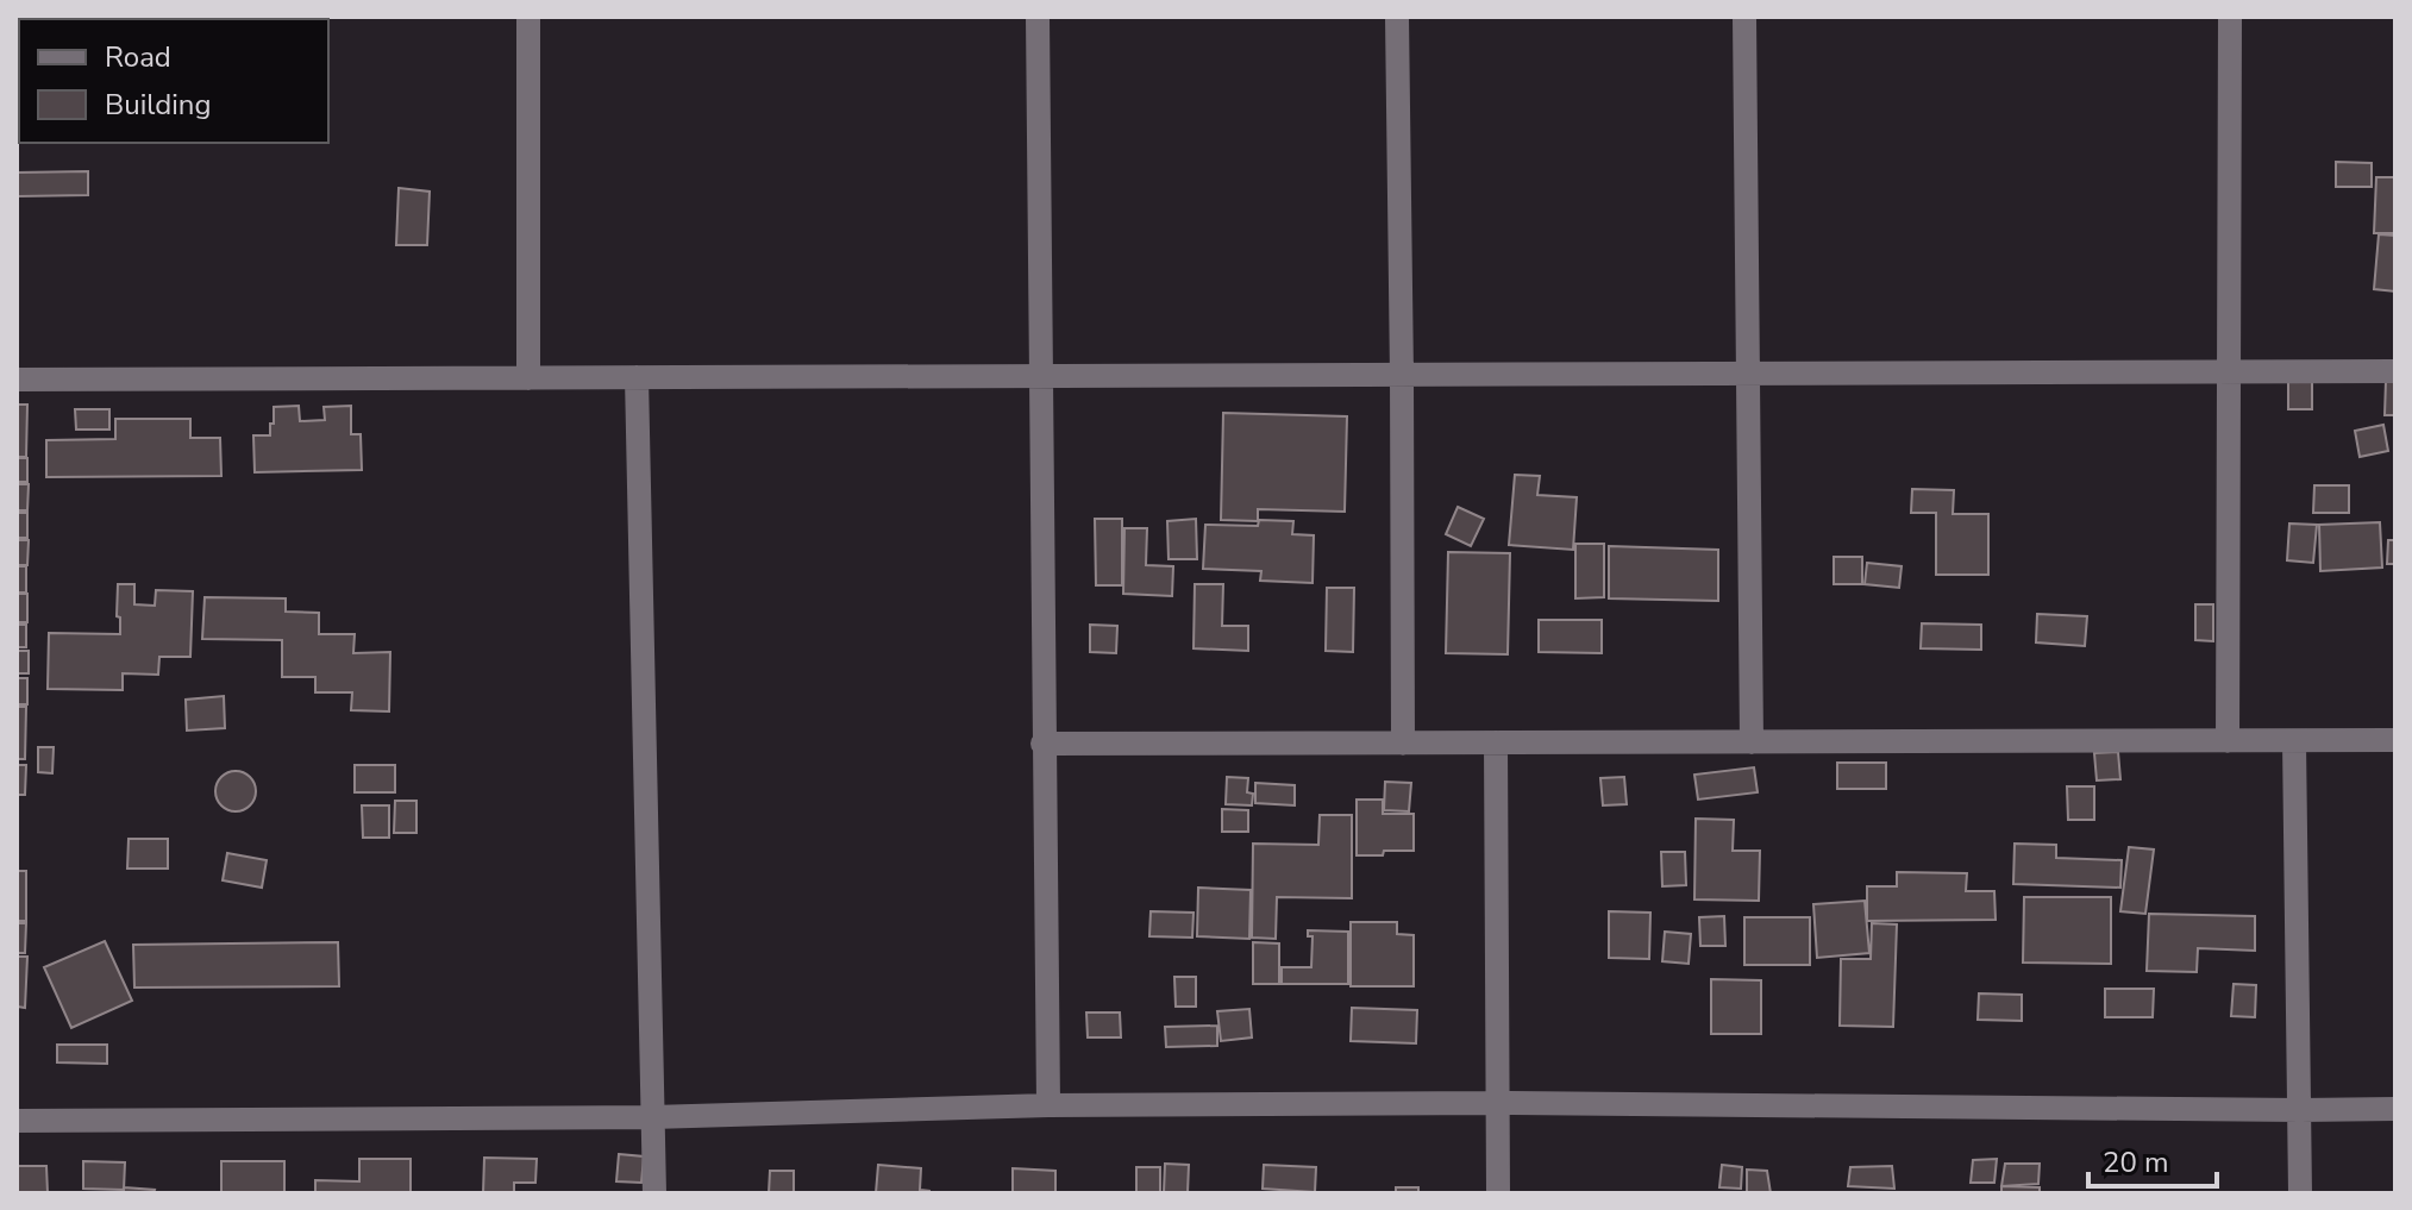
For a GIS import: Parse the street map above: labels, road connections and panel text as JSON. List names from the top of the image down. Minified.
{"legend":["Road","Building"],"scale_bar":"20 m"}
